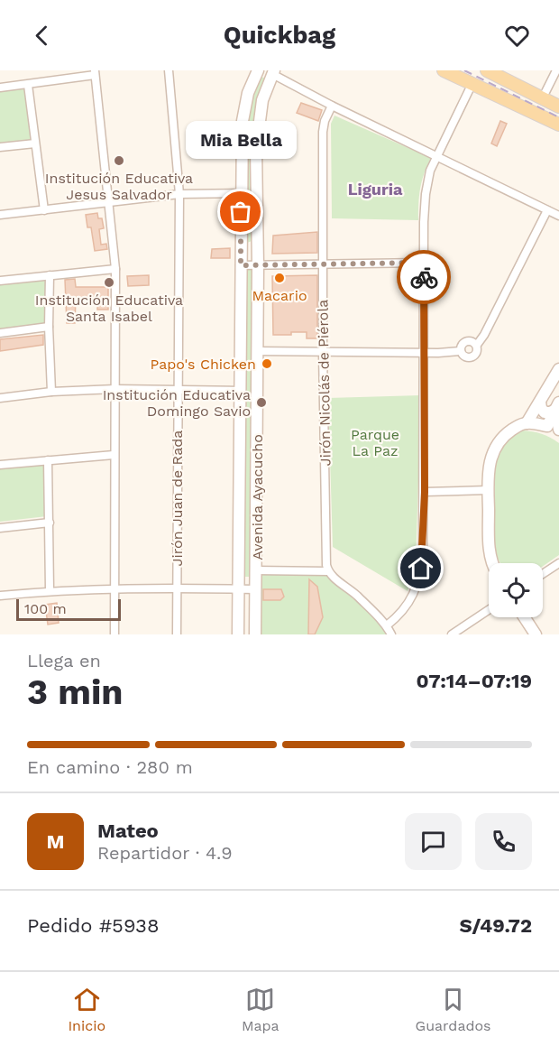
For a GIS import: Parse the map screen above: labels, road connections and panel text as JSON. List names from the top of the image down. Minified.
{"streets":{"main road":["Avenida Ayacucho"],"street":["Jirón Nicolás de Piérola","Jirón Juan de Rada"]},"districts":["Liguria"],"parks":["Parque La Paz"],"places":["Institución Educativa Jesus Salvador","Mia Bella","Macario","Institución Educativa Santa Isabel","Papo's Chicken","Institución Educativa Domingo Savio"],"scale_bar":"100 m","page":{"header":"Quickbag","bubble":"Mia Bella","scale":"100 m","heading":["3 min","Llega en","07:14–07:19"],"panel":["Mateo","Repartidor · 4.9","Pedido #5938","S/49.72"],"bar":"En camino · 280 m","round":"M","tabs":["Inicio","Mapa","Guardados"]}}
